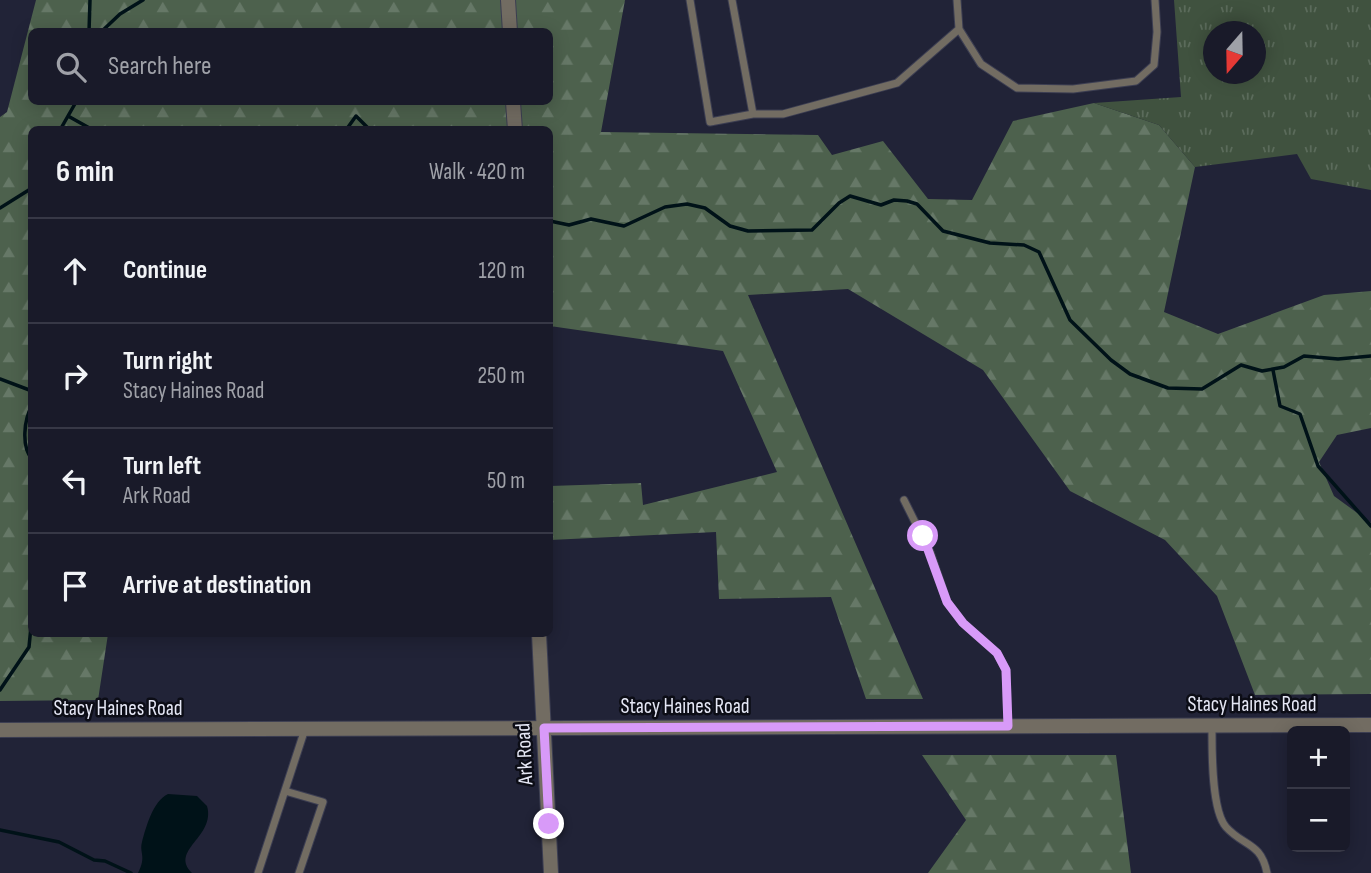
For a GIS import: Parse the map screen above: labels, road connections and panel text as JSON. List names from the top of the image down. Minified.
{"streets":{"street":["Stacy Haines Road","Ark Road"]},"crossings":[["Stacy Haines Road","Ark Road"]],"north":"bottom","page":{"search":"Search here","heading":["6 min","Walk · 420 m"],"list":[["Continue","120 m"],["Turn right","Stacy Haines Road","250 m"],["Turn left","Ark Road","50 m"],"Arrive at destination"],"map_buttons":["+","−"]}}
